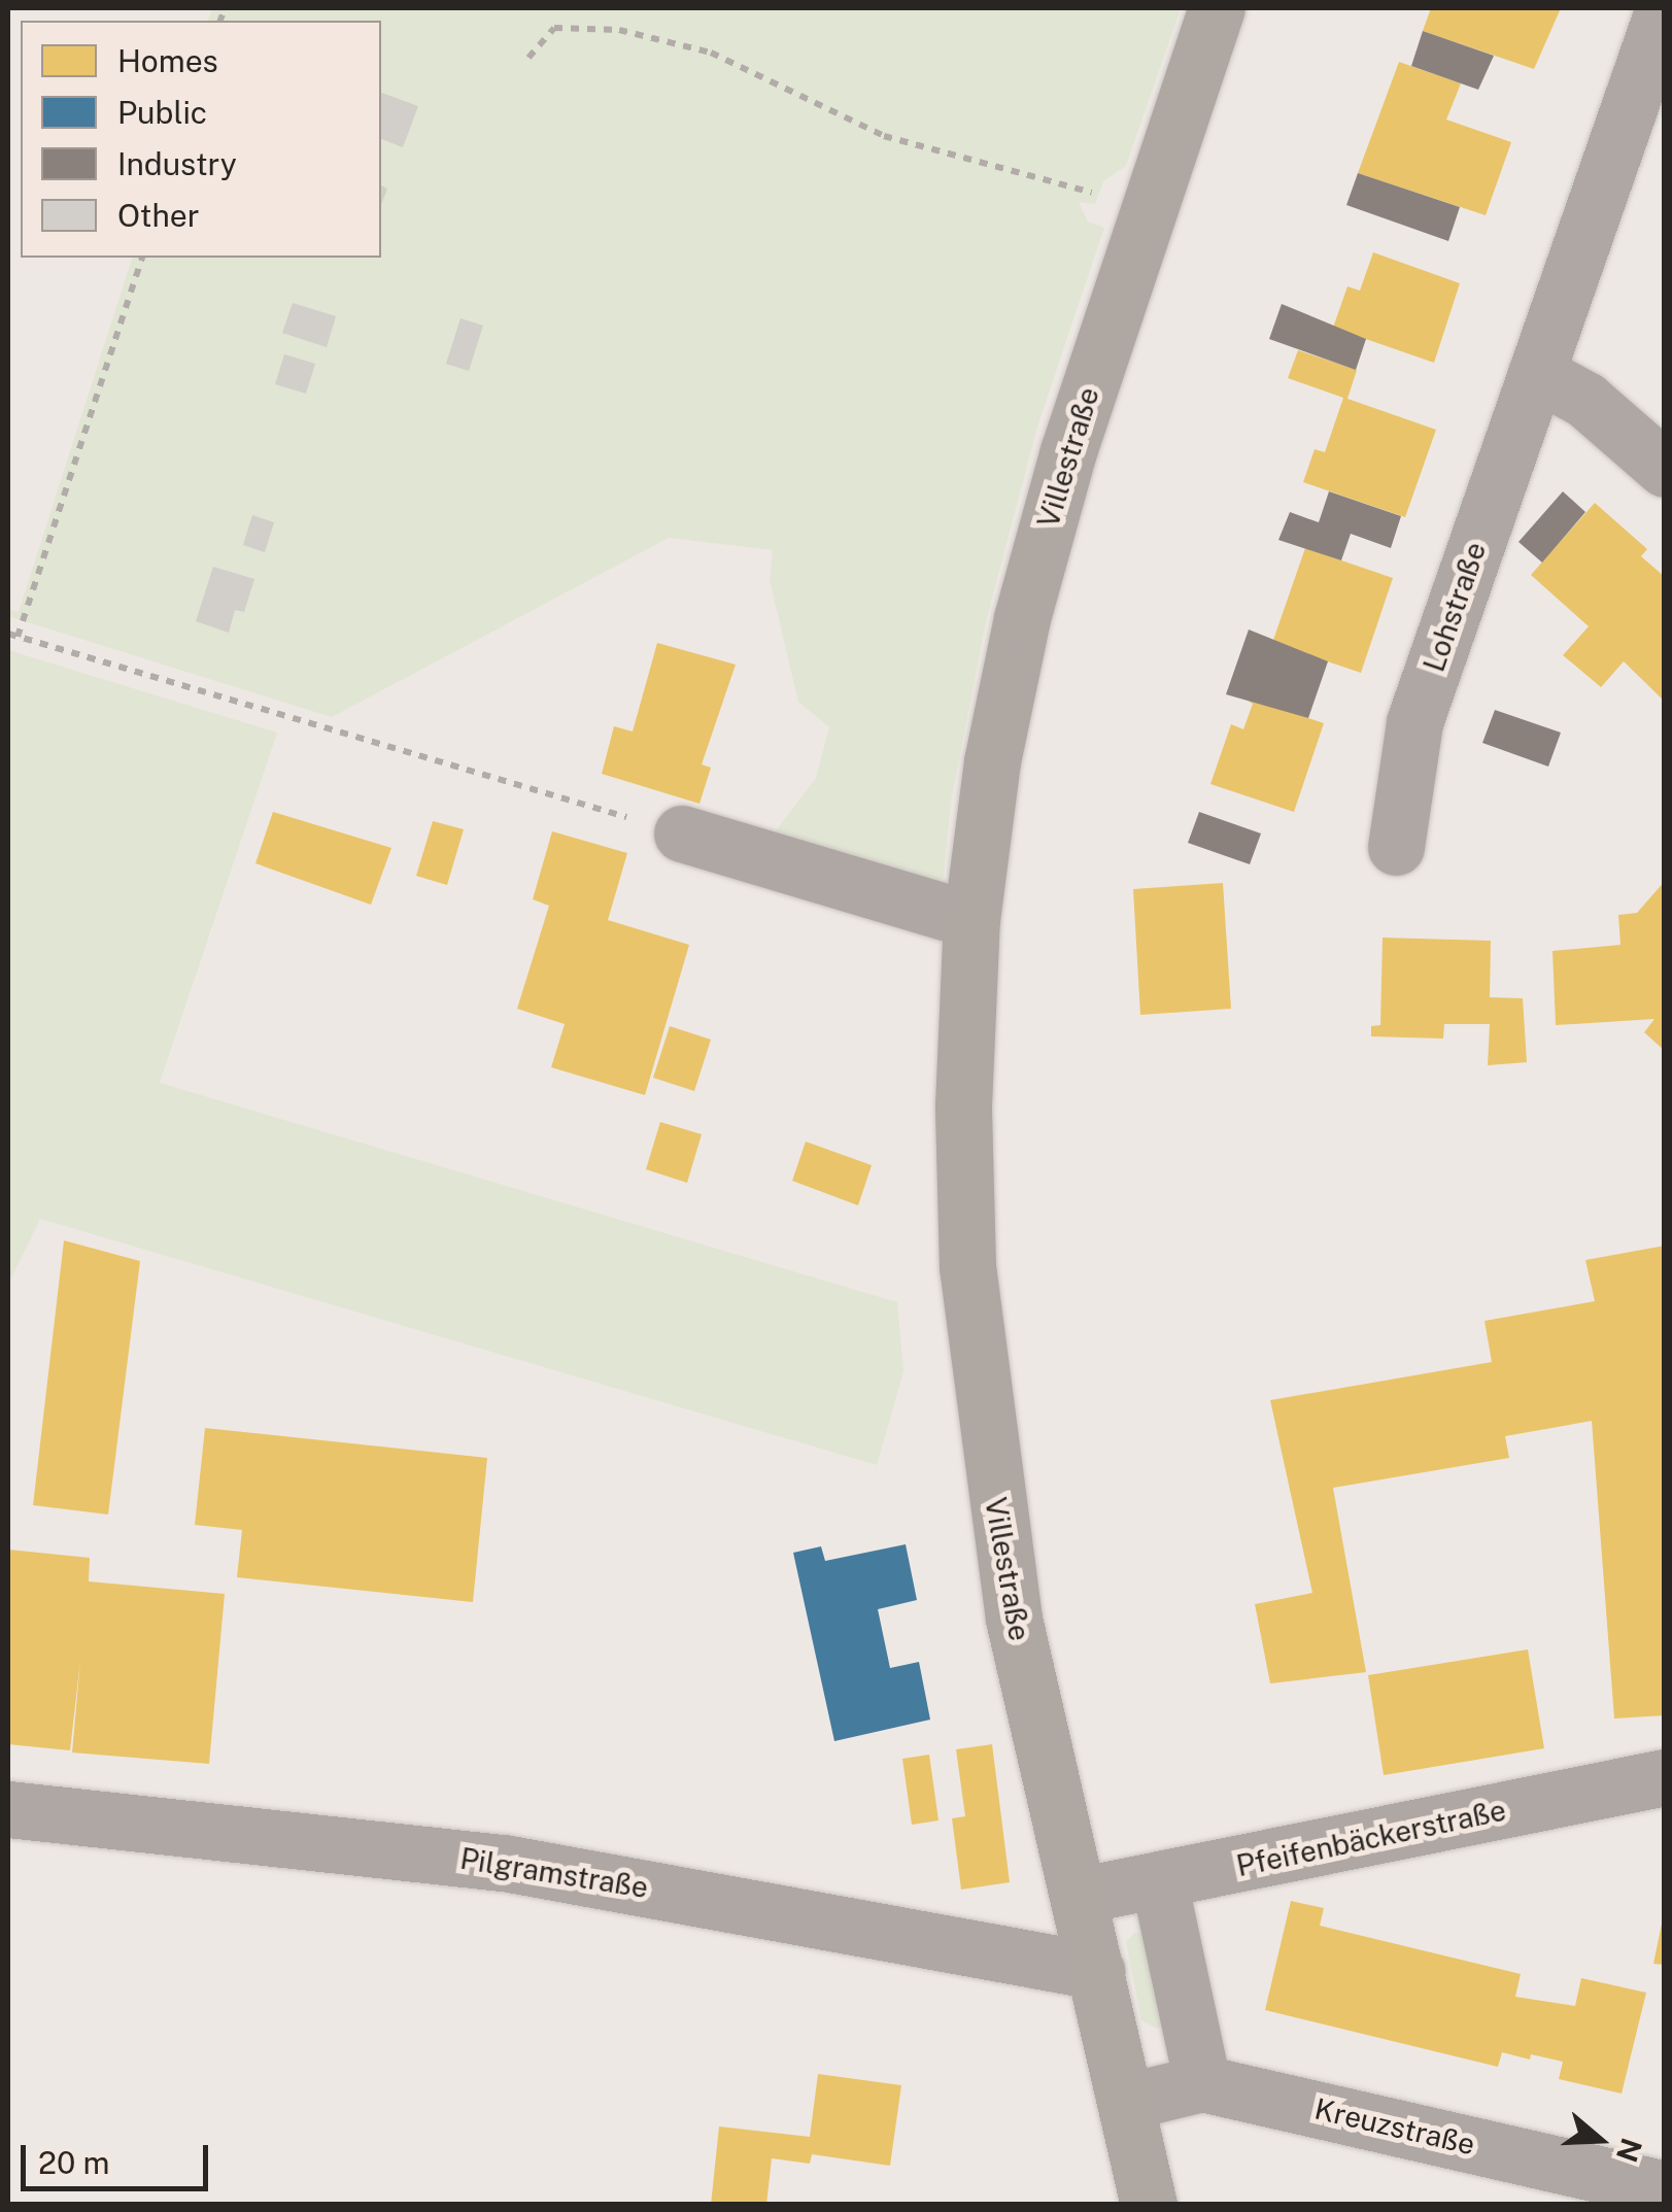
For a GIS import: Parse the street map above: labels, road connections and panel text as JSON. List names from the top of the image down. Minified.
{"streets":{"main road":["Villestraße"],"street":["Lohstraße","Pfeifenbäckerstraße","Pilgramstraße","Kreuzstraße"]},"crossings":[["Villestraße","Pfeifenbäckerstraße"],["Villestraße","Pilgramstraße"],["Villestraße","Kreuzstraße"]],"legend":["Homes","Public","Industry","Other"],"scale_bar":"20 m","north":"right"}
